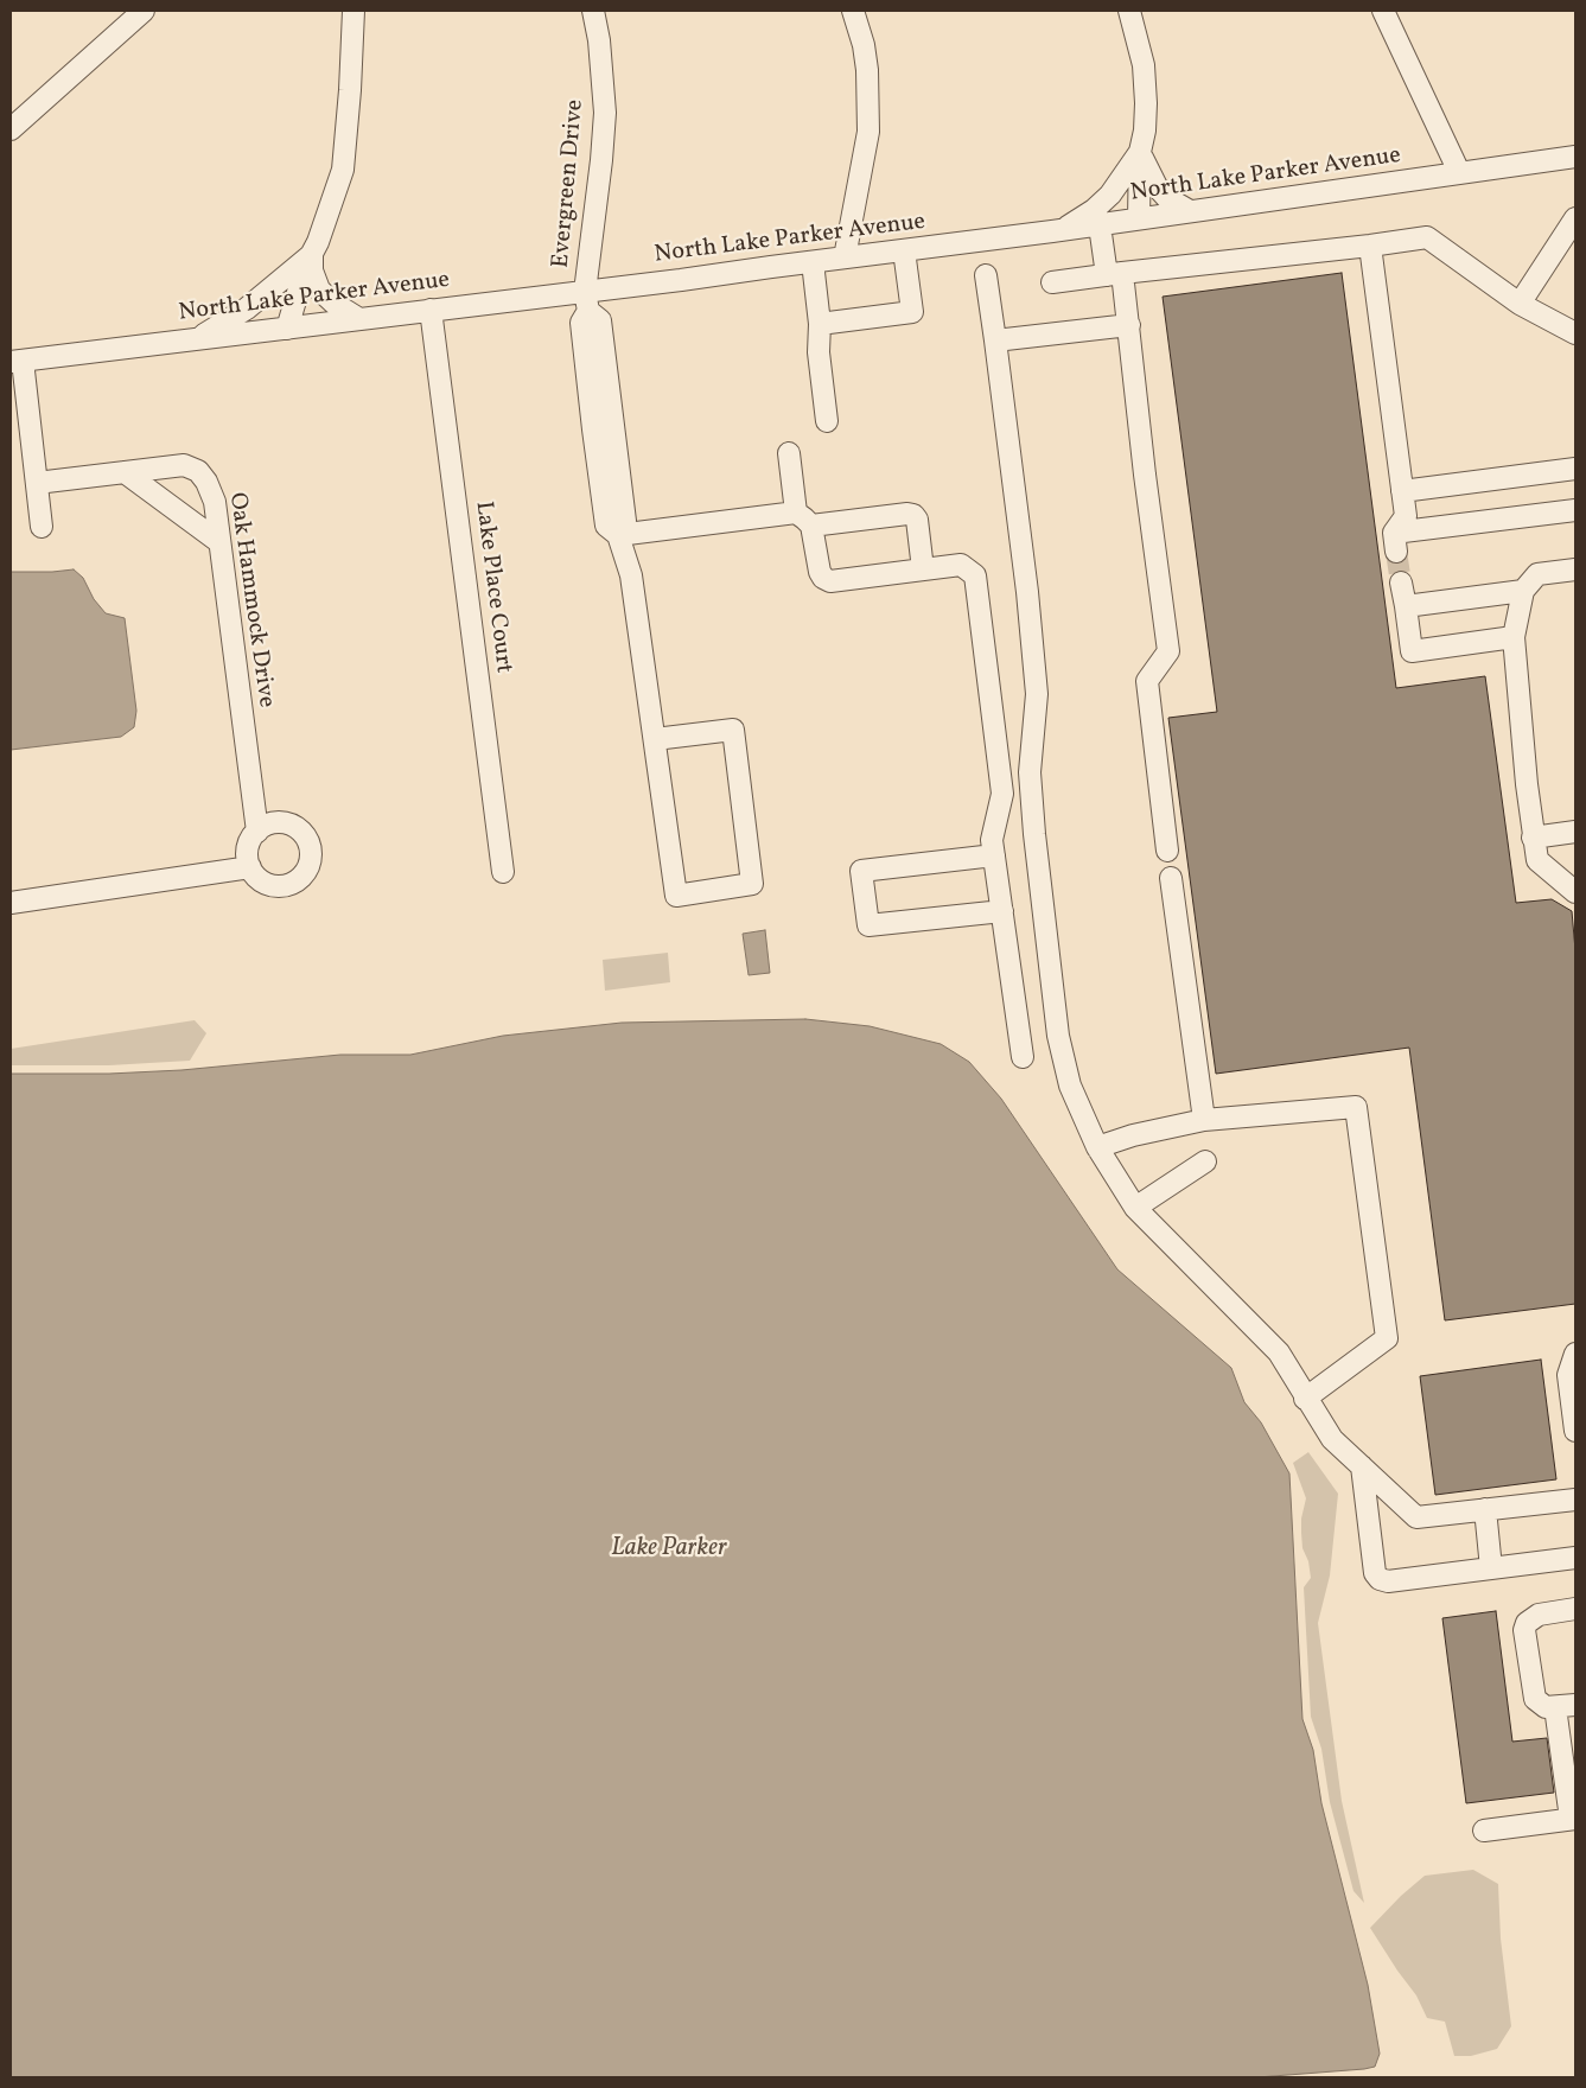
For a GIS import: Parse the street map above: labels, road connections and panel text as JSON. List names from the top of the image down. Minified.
{"streets":{"street":["North Lake Parker Avenue","Evergreen Drive","Lake Place Court","Oak Hammock Drive"]},"crossings":[["North Lake Parker Avenue","Evergreen Drive"],["North Lake Parker Avenue","Lake Place Court"]],"water":["Lake Parker"]}
